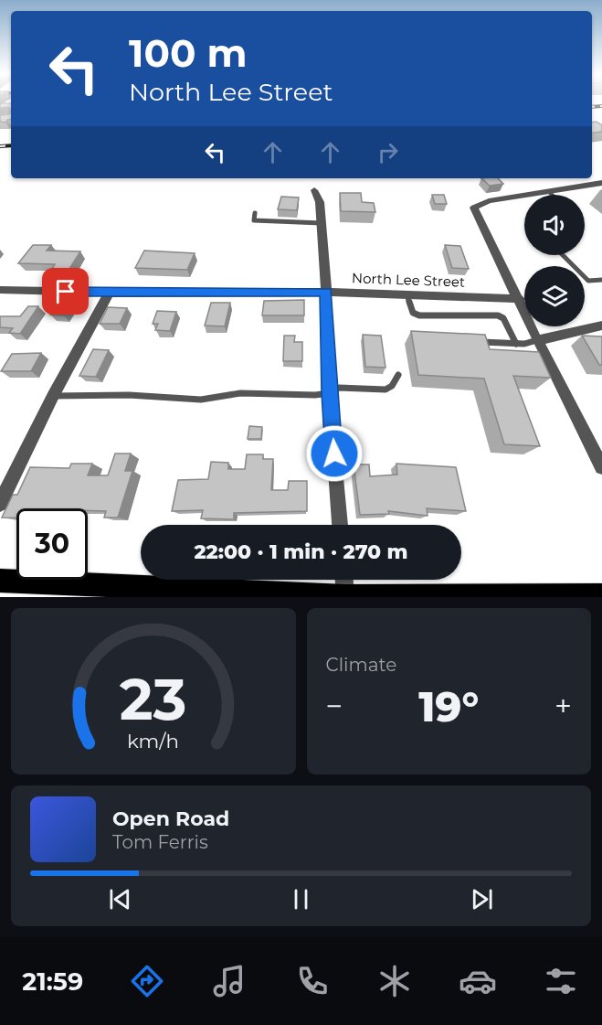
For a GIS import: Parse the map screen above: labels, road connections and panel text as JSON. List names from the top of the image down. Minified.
{"streets":{"street":["North Lee Street"]},"page":{"turn":["100 m","North Lee Street"],"limit":"30","trip":"22:00 · 1 min · 270 m","tile":"Climate","heat":["−","19°","+"],"song":["Open Road","Tom Ferris"],"tabs":"21:59","gauge":["23","km/h"]}}
